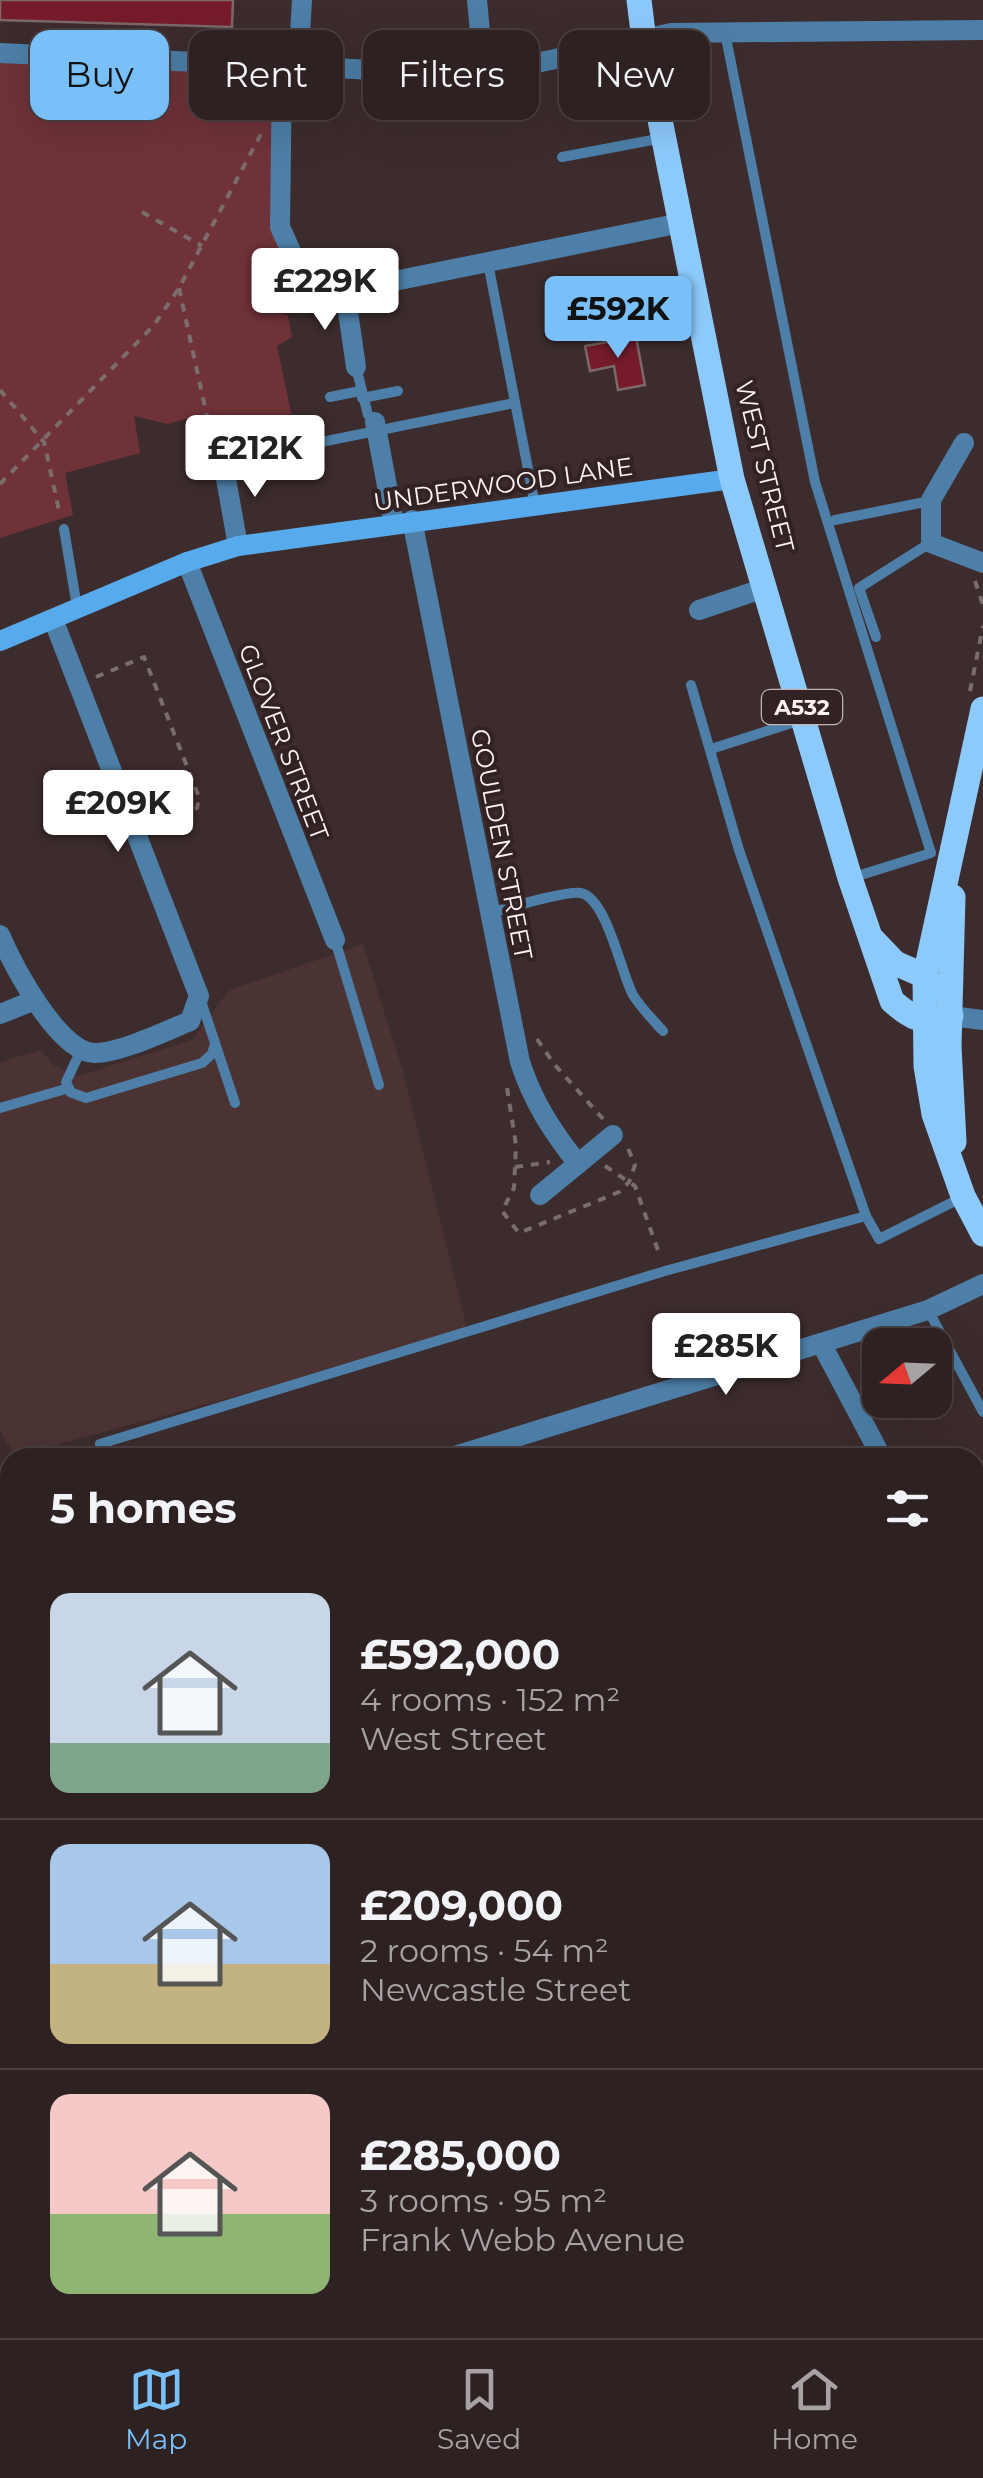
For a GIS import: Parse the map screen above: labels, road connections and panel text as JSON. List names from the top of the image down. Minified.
{"streets":{"main road":["WEST STREET","A532"],"street":["UNDERWOOD LANE","GLOVER STREET","GOULDEN STREET"]},"crossings":[["WEST STREET","UNDERWOOD LANE"],["UNDERWOOD LANE","GLOVER STREET"],["UNDERWOOD LANE","GOULDEN STREET"]],"north":"left","page":{"chip":["Buy","Rent","Filters","New"],"price":["£229K","£592K","£212K","£209K","£285K"],"heading":"5 homes","list":[{"name":"£592,000","note":"4 rooms · 152 m² · West Street"},{"name":"£209,000","note":"2 rooms · 54 m² · Newcastle Street"},{"name":"£285,000","note":"3 rooms · 95 m² · Frank Webb Avenue"}],"tabs":["Map","Saved","Home"]}}
